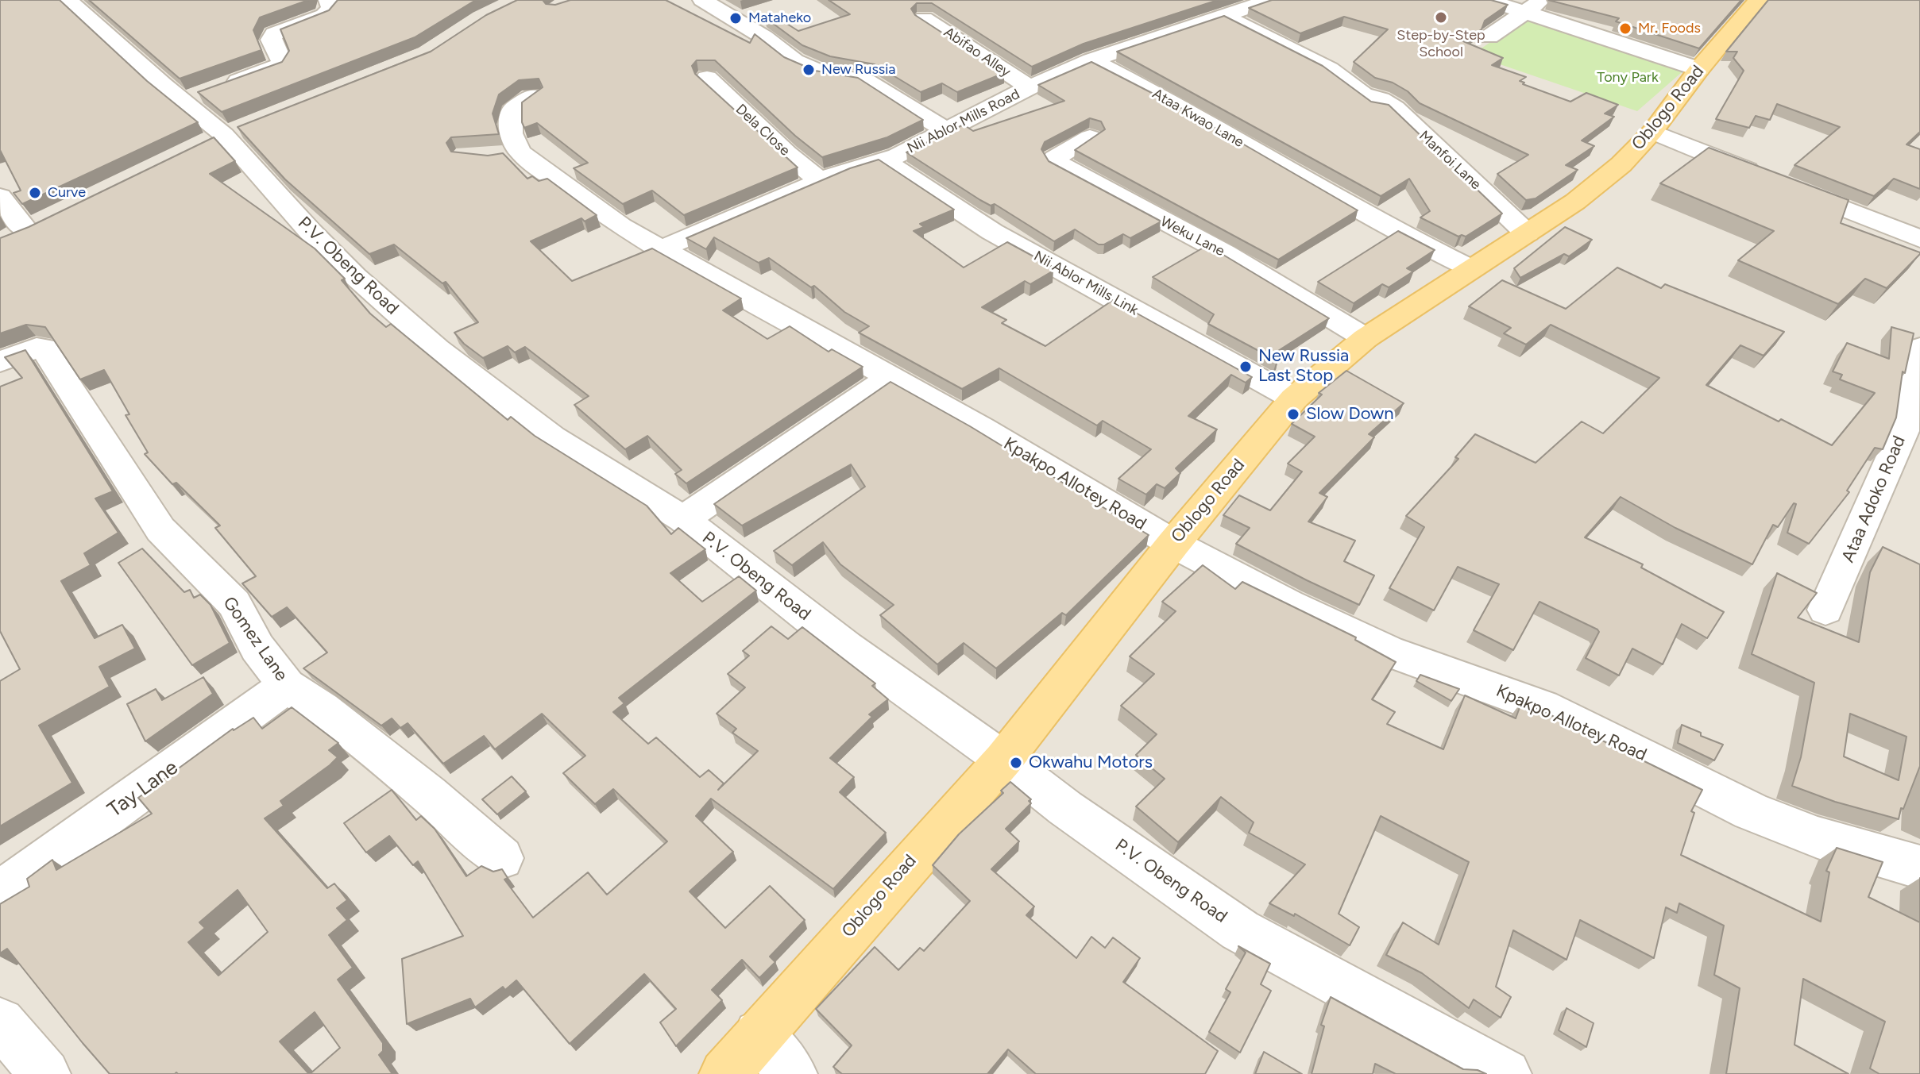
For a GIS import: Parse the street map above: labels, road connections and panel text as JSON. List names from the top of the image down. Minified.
{"streets":{"main road":["Oblogo Road"],"street":["Abifao Alley","Ataa Kwao Lane","Nii Ablor Mills Road","Dela Close","Manfoi Lane","Weku Lane","P.V. Obeng Road","Nii Ablor Mills Link","Kpakpo Allotey Road","Ataa Adoko Road","Gomez Lane","Tay Lane"]},"crossings":[["Abifao Alley","Nii Ablor Mills Road"],["Oblogo Road","Ataa Kwao Lane"],["Oblogo Road","Manfoi Lane"],["Oblogo Road","Weku Lane"],["Oblogo Road","P.V. Obeng Road"],["Oblogo Road","Nii Ablor Mills Link"],["Oblogo Road","Kpakpo Allotey Road"],["Ataa Kwao Lane","Nii Ablor Mills Road"],["Nii Ablor Mills Road","Dela Close"],["Nii Ablor Mills Road","Manfoi Lane"],["Nii Ablor Mills Road","Nii Ablor Mills Link"],["Nii Ablor Mills Road","Kpakpo Allotey Road"],["Gomez Lane","Tay Lane"]],"parks":["Tony Park"],"places":["Step-by-Step School","Mataheko","Mr. Foods","New Russia","Curve","New Russia Last Stop","Slow Down","Okwahu Motors"]}
